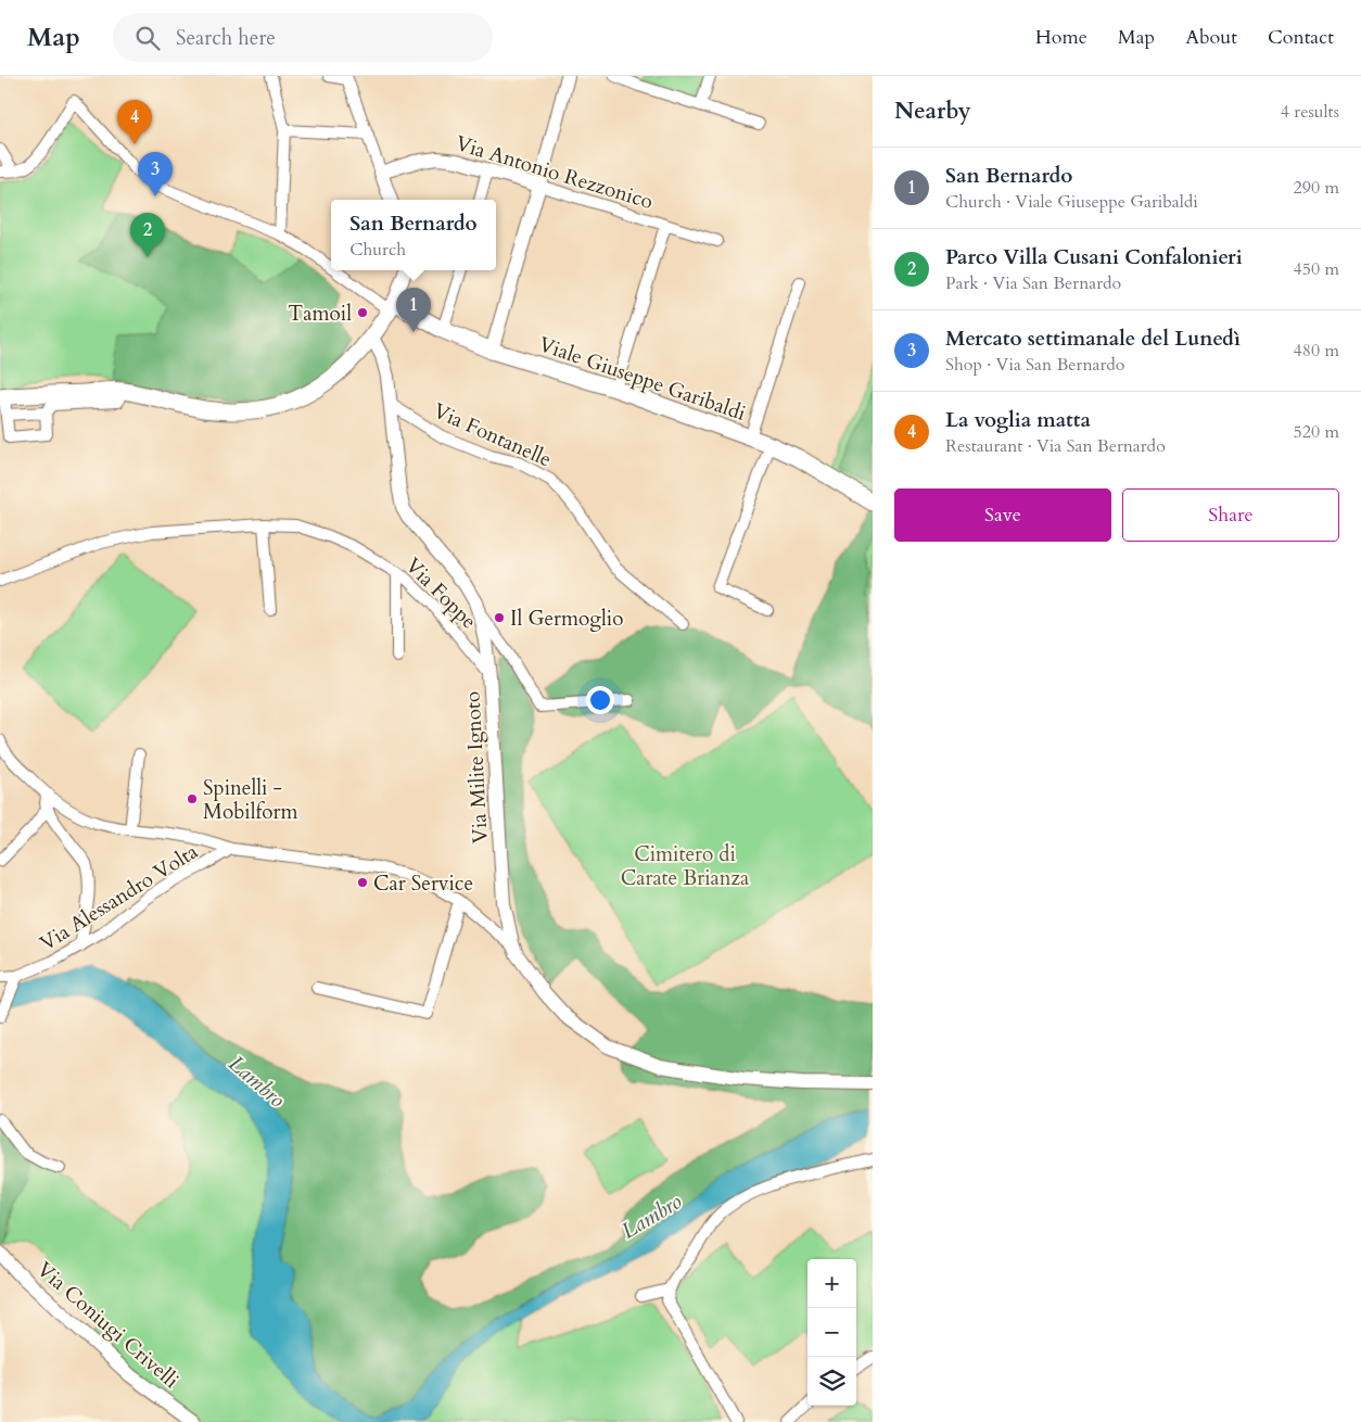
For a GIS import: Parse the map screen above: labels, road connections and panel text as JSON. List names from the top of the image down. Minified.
{"streets":{"main road":["Viale Giuseppe Garibaldi"],"street":["Via Antonio Rezzonico","Via Fontanelle","Via Foppe","Via Milite Ignoto","Via Alessandro Volta","Via Coniugi Crivelli"]},"crossings":[["Via Fontanelle","Via Milite Ignoto"],["Via Foppe","Via Milite Ignoto"]],"water":["Lambro"],"parks":["Cimitero di Carate Brianza"],"places":["Tamoil","Il Germoglio","Spinelli - Mobilform","Car Service"],"page":{"header":"Map","search":"Search here","nav":["Home","Map","About","Contact"],"heading":["Nearby","4 results"],"pins":["4","3","2","1"],"list":[{"mark":"1","name":"San Bernardo","note":"Church · Viale Giuseppe Garibaldi","value":"290 m"},{"mark":"2","name":"Parco Villa Cusani Confalonieri","note":"Park · Via San Bernardo","value":"450 m"},{"mark":"3","name":"Mercato settimanale del Lunedì","note":"Shop · Via San Bernardo","value":"480 m"},{"mark":"4","name":"La voglia matta","note":"Restaurant · Via San Bernardo","value":"520 m"}],"popup":["San Bernardo","Church"],"buttons":["Save","Share"],"map_buttons":["+","−"]}}
